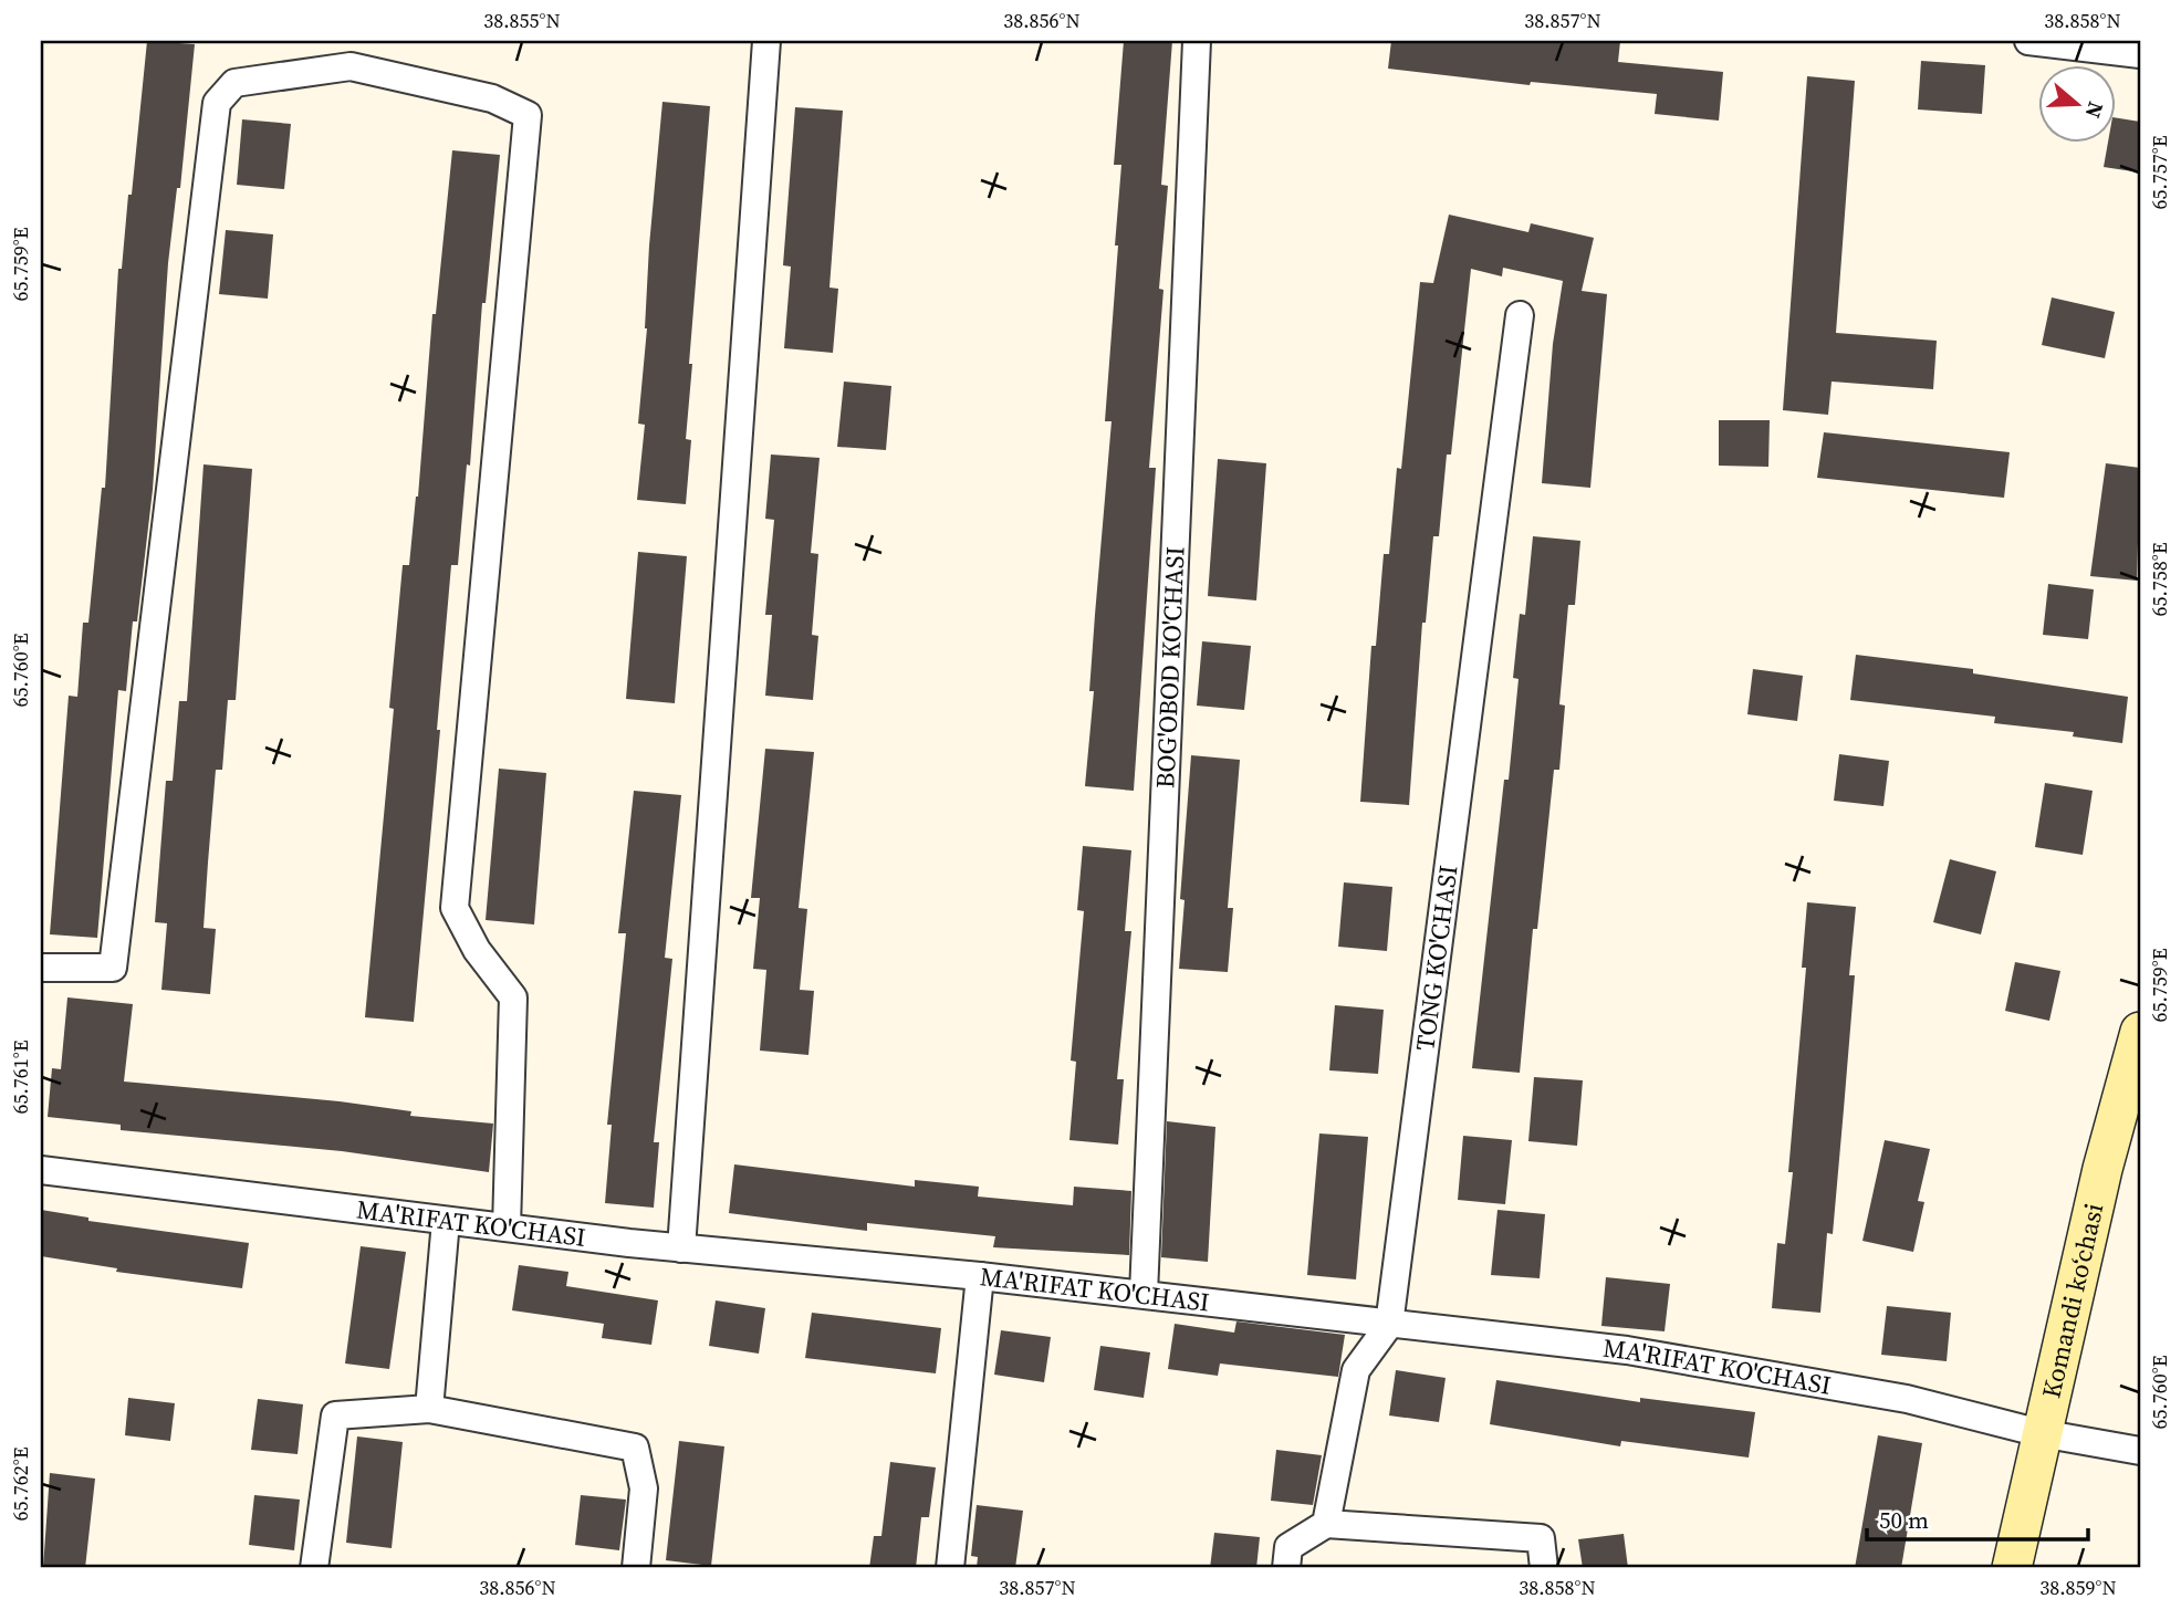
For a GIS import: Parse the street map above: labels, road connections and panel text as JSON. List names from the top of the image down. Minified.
{"streets":{"main road":["Komandi ko‘chasi"],"street":["BOG'OBOD KO'CHASI","TONG KO'CHASI","MA'RIFAT KO'CHASI"]},"crossings":[["BOG'OBOD KO'CHASI","MA'RIFAT KO'CHASI"],["TONG KO'CHASI","MA'RIFAT KO'CHASI"],["MA'RIFAT KO'CHASI","Komandi ko‘chasi"]],"scale_bar":"50 m","north":"right","coordinates":["38.855°N","38.856°N","38.857°N","38.858°N","65.757°E","65.759°E","65.758°E","65.760°E","65.761°E","65.762°E","38.859°N"]}
